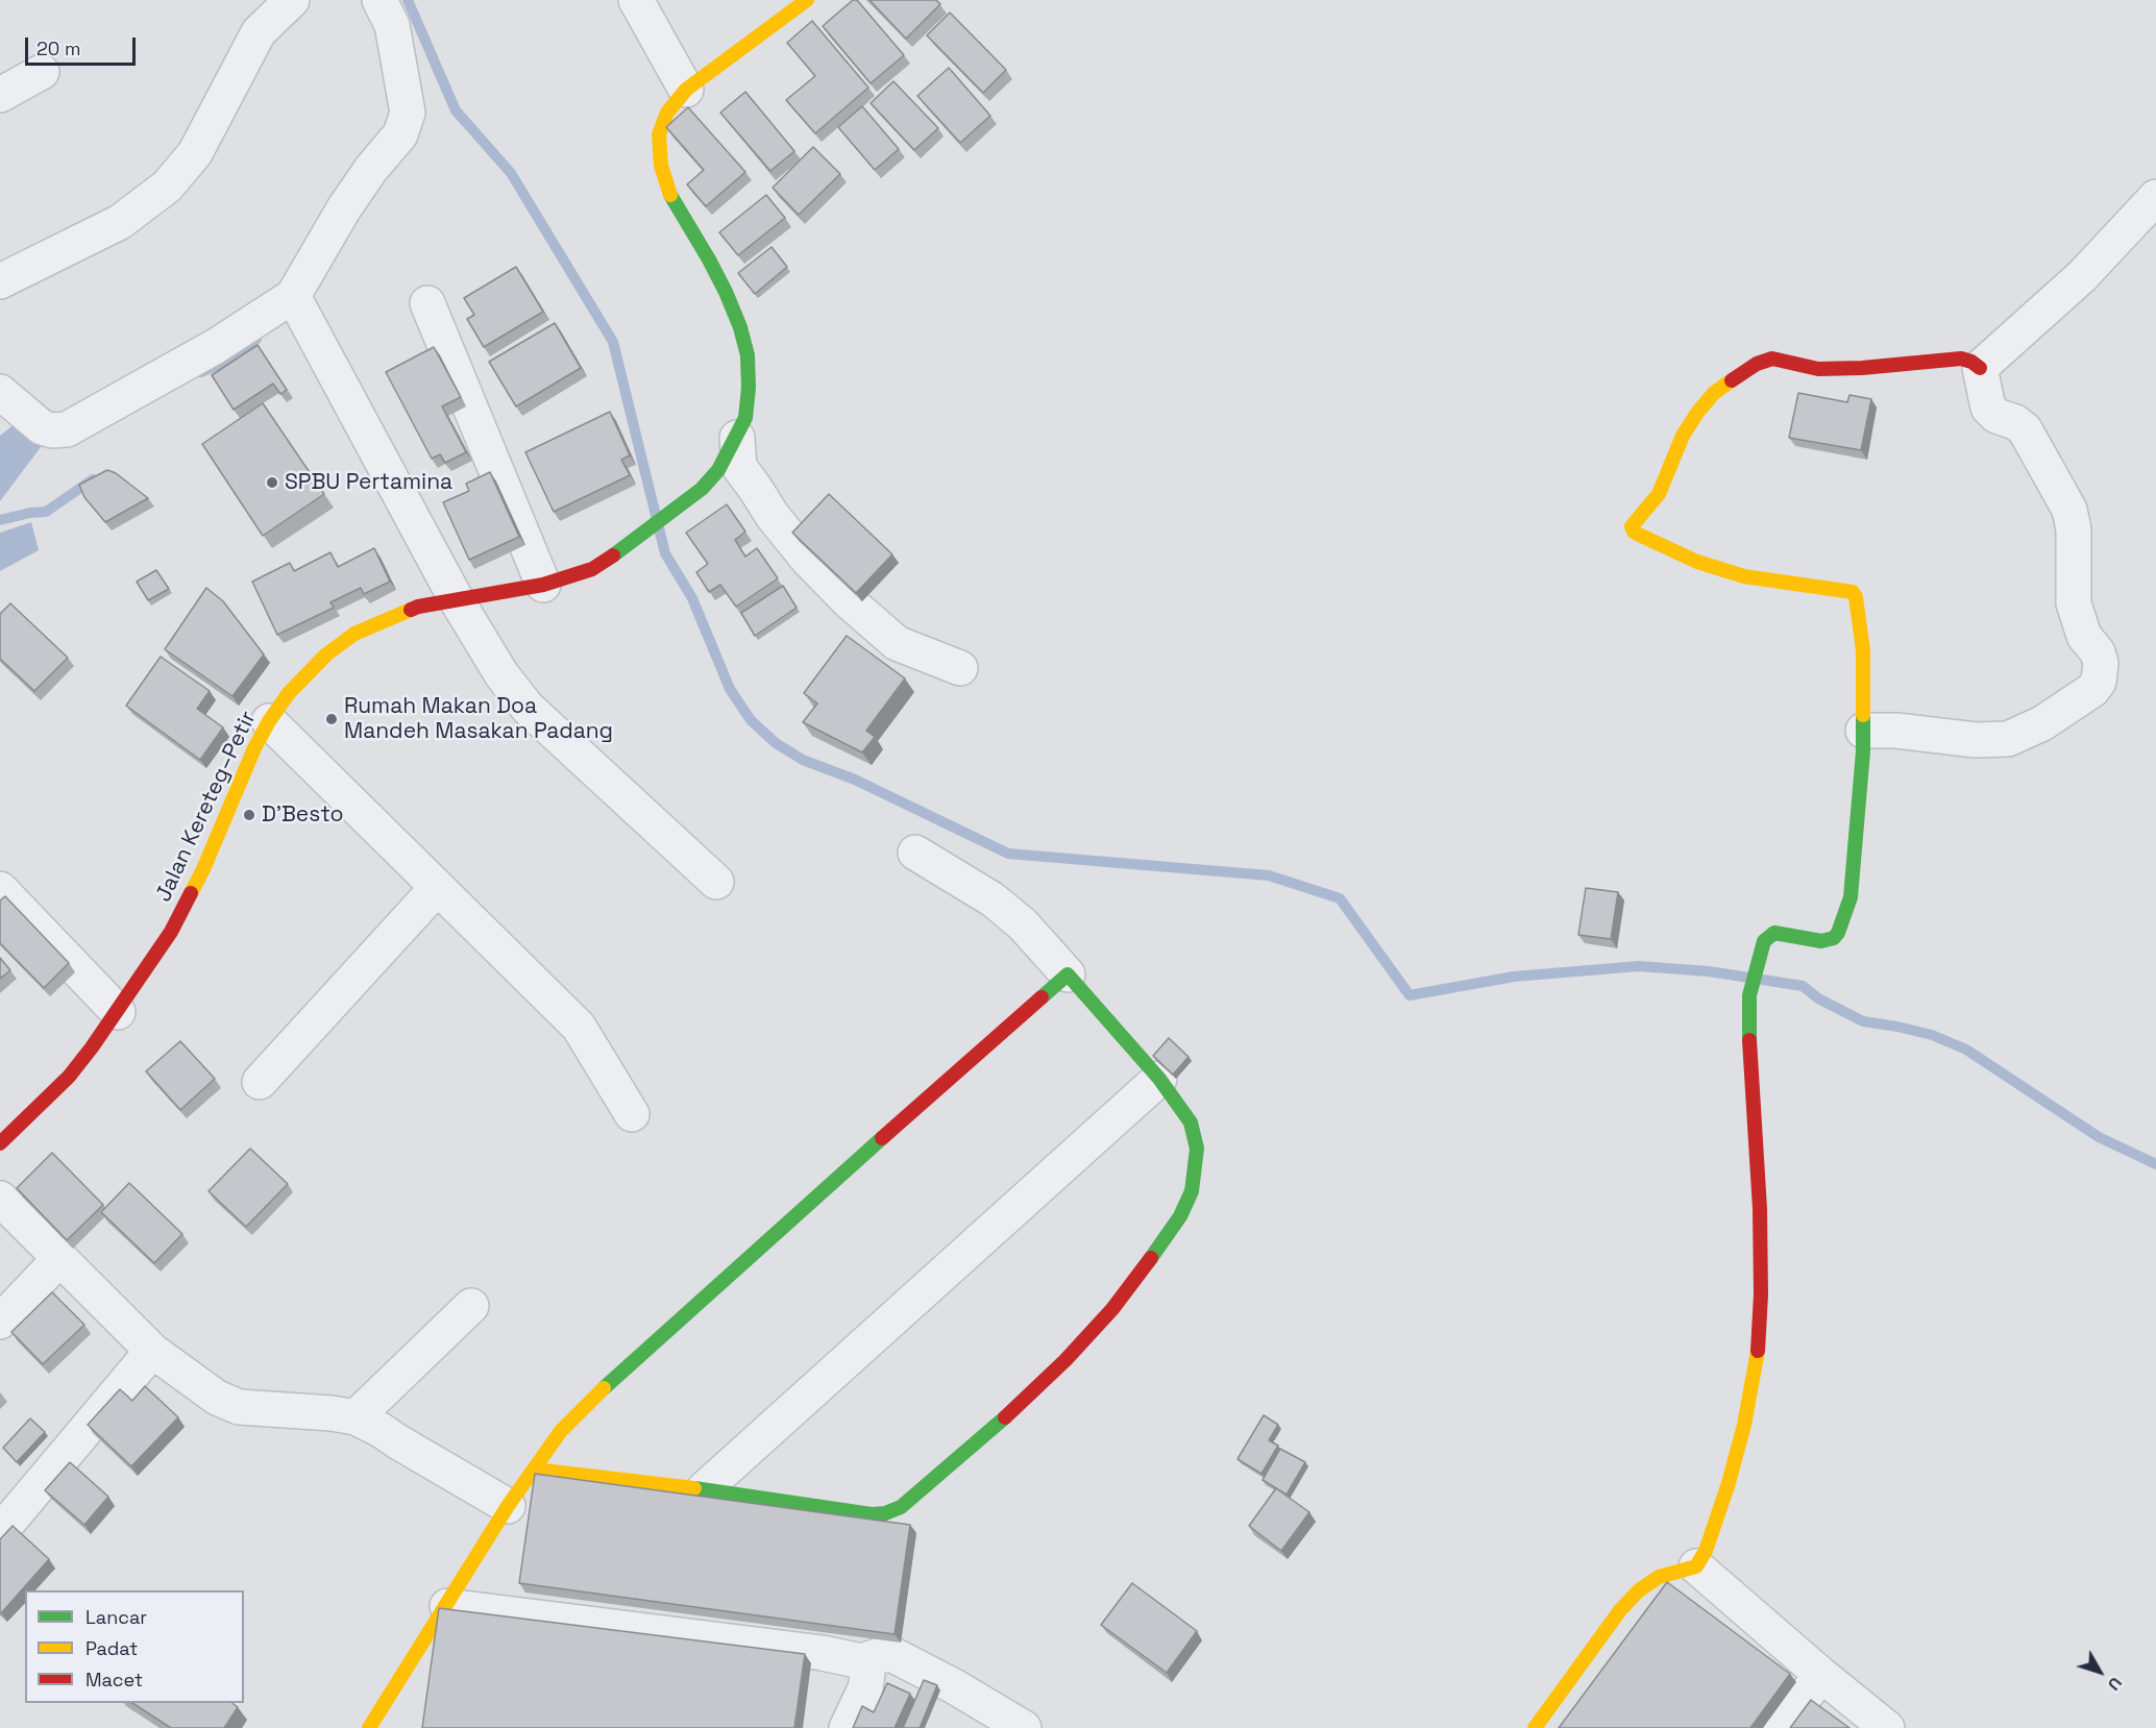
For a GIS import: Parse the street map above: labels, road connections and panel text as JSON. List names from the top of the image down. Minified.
{"streets":{"street":["Jalan Kereteg–Petir"]},"places":["SPBU Pertamina","Rumah Makan Doa Mandeh Masakan Padang","D'Besto"],"legend":["Lancar","Padat","Macet"],"scale_bar":"20 m","north":"bottom right"}
